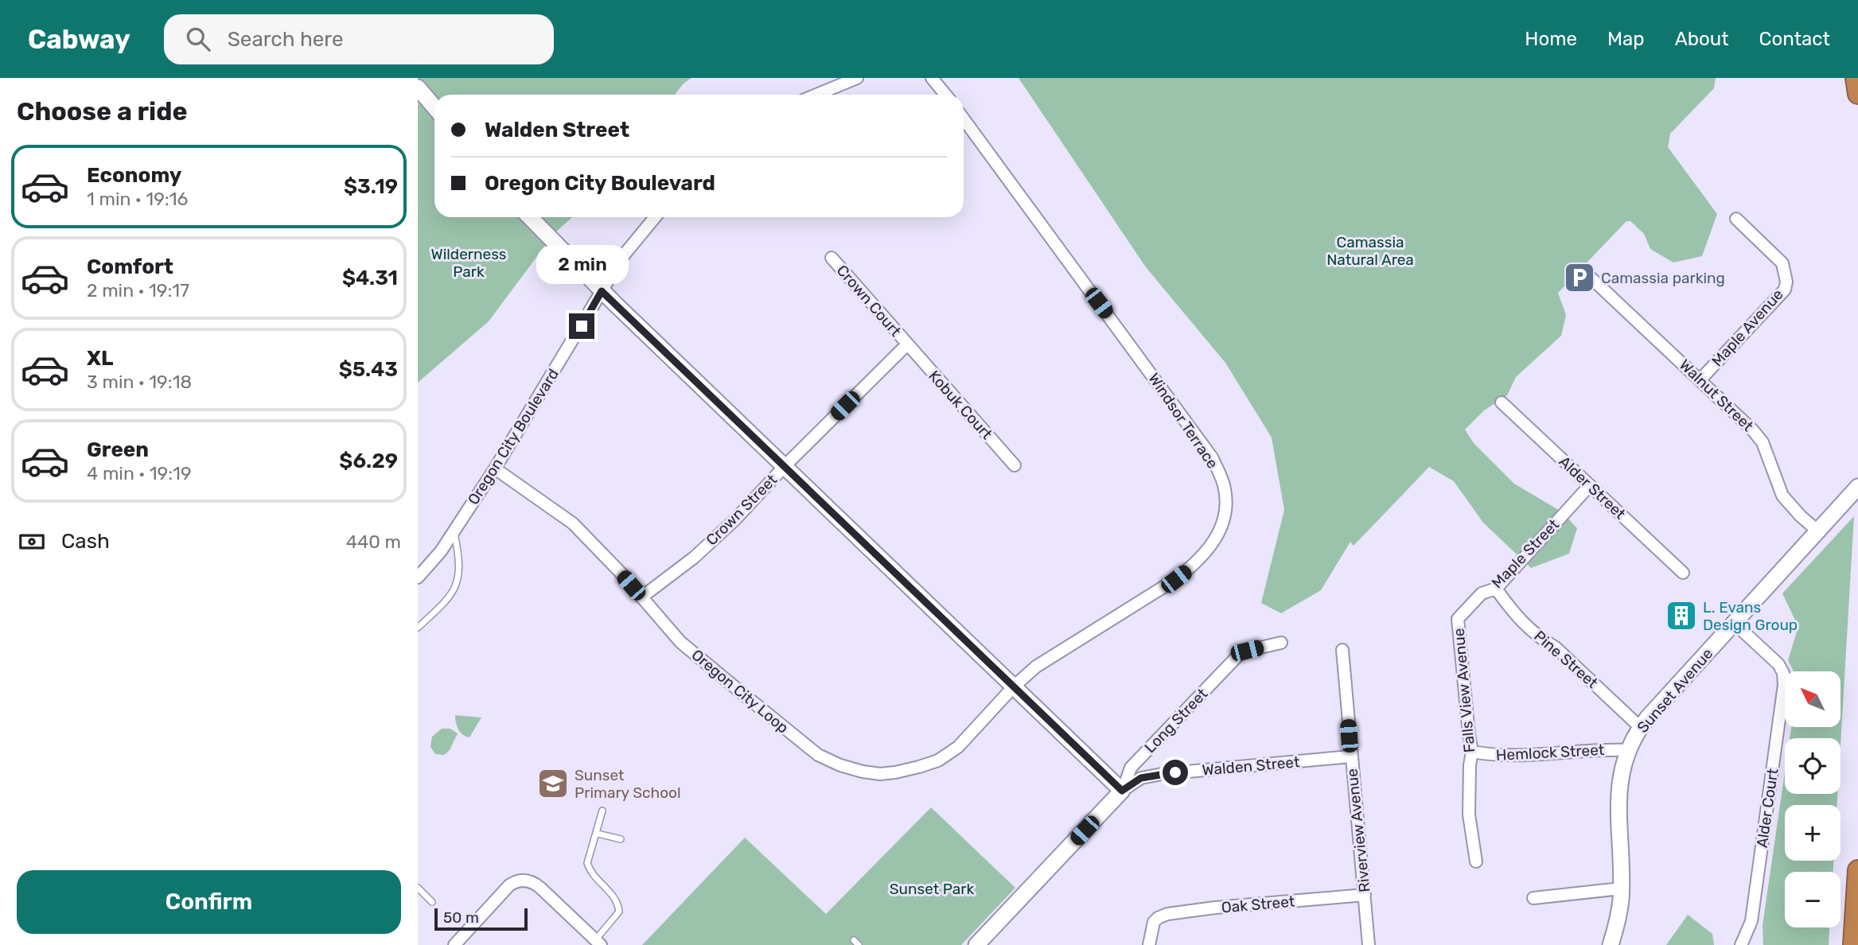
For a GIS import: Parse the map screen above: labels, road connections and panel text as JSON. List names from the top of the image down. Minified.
{"streets":{"street":["Crown Court","Maple Avenue","Walnut Street","Kobuk Court","Windsor Terrace","Oregon City Boulevard","Alder Street","Crown Street","Maple Street","Pine Street","Falls View Avenue","Sunset Avenue","Oregon City Loop","Long Street","Hemlock Street","Walden Street","Alder Court","Riverview Avenue","Oak Street"]},"crossings":[["Crown Court","Kobuk Court"],["Crown Court","Crown Street"],["Maple Avenue","Walnut Street"],["Walnut Street","Sunset Avenue"],["Kobuk Court","Crown Street"],["Windsor Terrace","Oregon City Loop"],["Oregon City Boulevard","Oregon City Loop"],["Alder Street","Maple Street"],["Crown Street","Oregon City Loop"],["Maple Street","Pine Street"],["Maple Street","Falls View Avenue"],["Pine Street","Sunset Avenue"],["Falls View Avenue","Hemlock Street"],["Sunset Avenue","Hemlock Street"],["Sunset Avenue","Alder Court"],["Long Street","Walden Street"],["Walden Street","Riverview Avenue"],["Riverview Avenue","Oak Street"]],"parks":["Camassia Natural Area","Wilderness Park","Sunset Park"],"places":{"parking":["Camassia parking"],"building":["L. Evans Design Group"],"school or university":["Sunset Primary School"]},"scale_bar":"50 m","north":"top left","page":{"header":"Cabway","search":"Search here","nav":["Home","Map","About","Contact"],"heading":"Choose a ride","banner":["Walden Street","Oregon City Boulevard"],"list":[{"name":"Economy","note":"1 min · 19:16","value":"$3.19"},{"name":"Comfort","note":"2 min · 19:17","value":"$4.31"},{"name":"XL","note":"3 min · 19:18","value":"$5.43"},{"name":"Green","note":"4 min · 19:19","value":"$6.29"}],"bubble":"2 min","pay":["Cash","440 m"],"map_buttons":["+","−"],"buttons":"Confirm","scale":"50 m"}}
